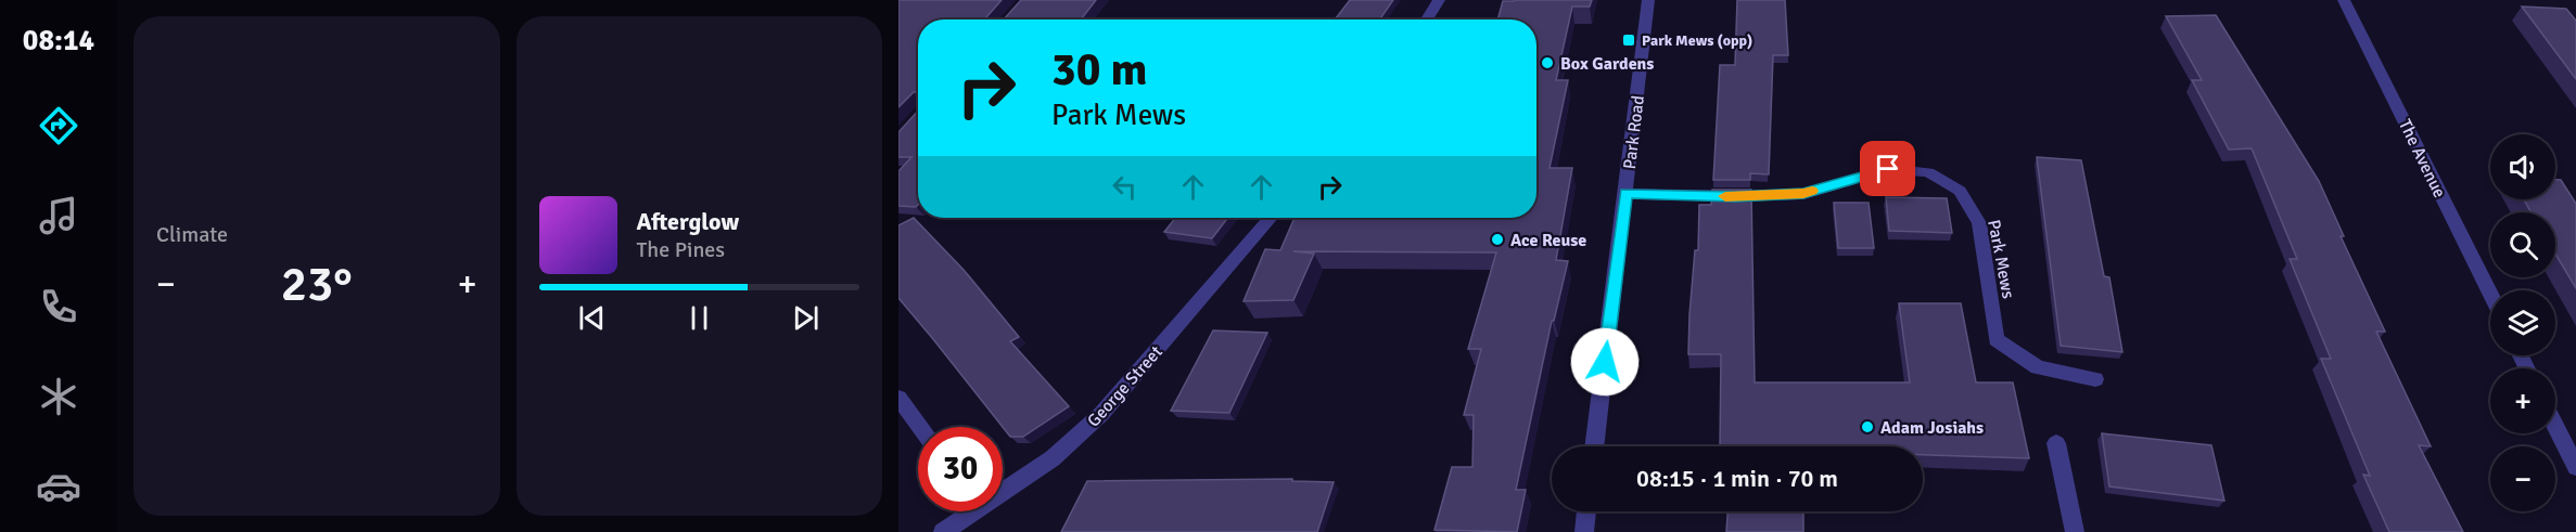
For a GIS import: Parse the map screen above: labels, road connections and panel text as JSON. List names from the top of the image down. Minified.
{"streets":{"street":["Park Road","The Avenue","Park Mews","George Street"]},"crossings":[["Park Road","Park Mews"]],"places":{"transit":["Park Mews (opp)"],"other":["Box Gardens","Ace Reuse","Adam Josiahs"]},"page":{"tabs":"08:14","tile":"Climate","turn":["30 m","Park Mews"],"map_buttons":["+","−"],"song":["Afterglow","The Pines"],"heat":["−","23°","+"],"limit":"30","trip":"08:15 · 1 min · 70 m"}}
